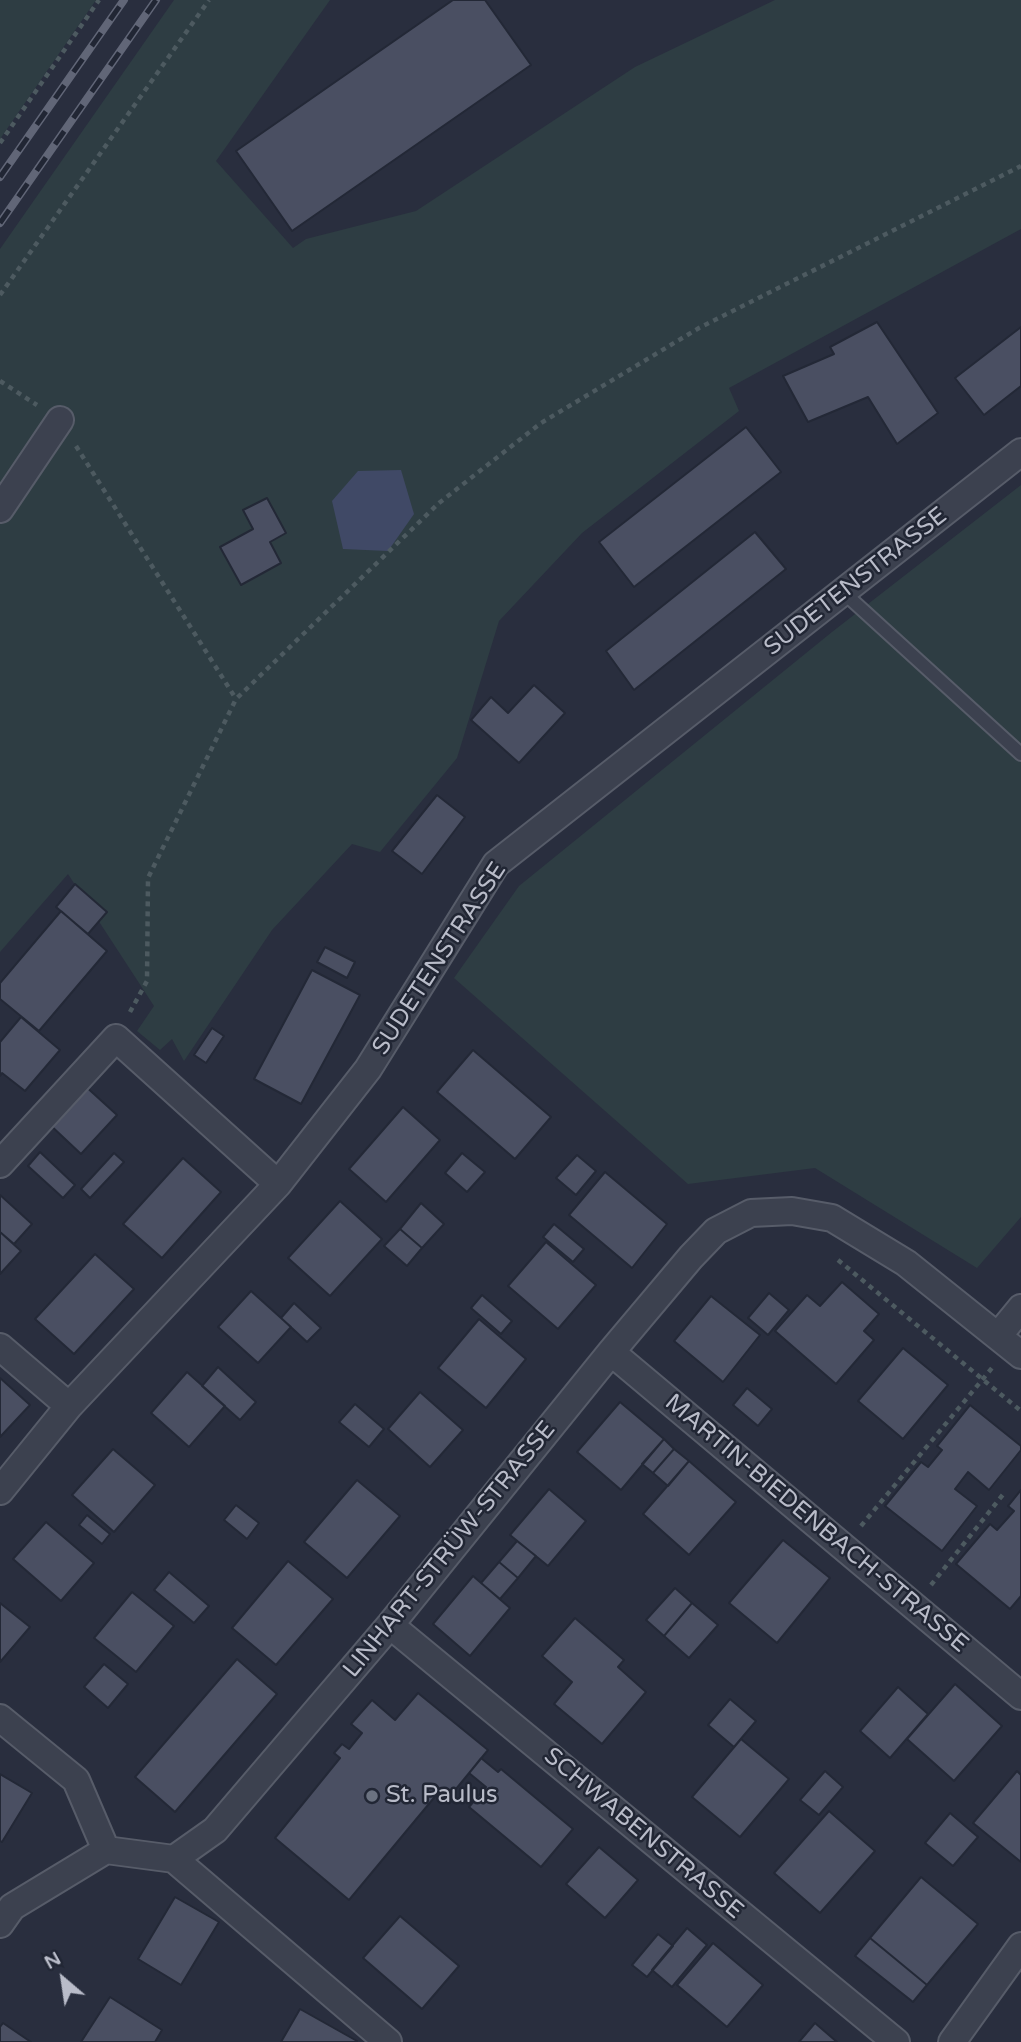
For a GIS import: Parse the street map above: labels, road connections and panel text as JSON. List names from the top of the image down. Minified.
{"streets":{"street":["SUDETENSTRASSE","MARTIN-BIEDENBACH-STRASSE","LINHART-STRÜW-STRASSE","SCHWABENSTRASSE"]},"crossings":[["MARTIN-BIEDENBACH-STRASSE","LINHART-STRÜW-STRASSE"],["LINHART-STRÜW-STRASSE","SCHWABENSTRASSE"]],"places":["St. Paulus"],"north":"top left"}
